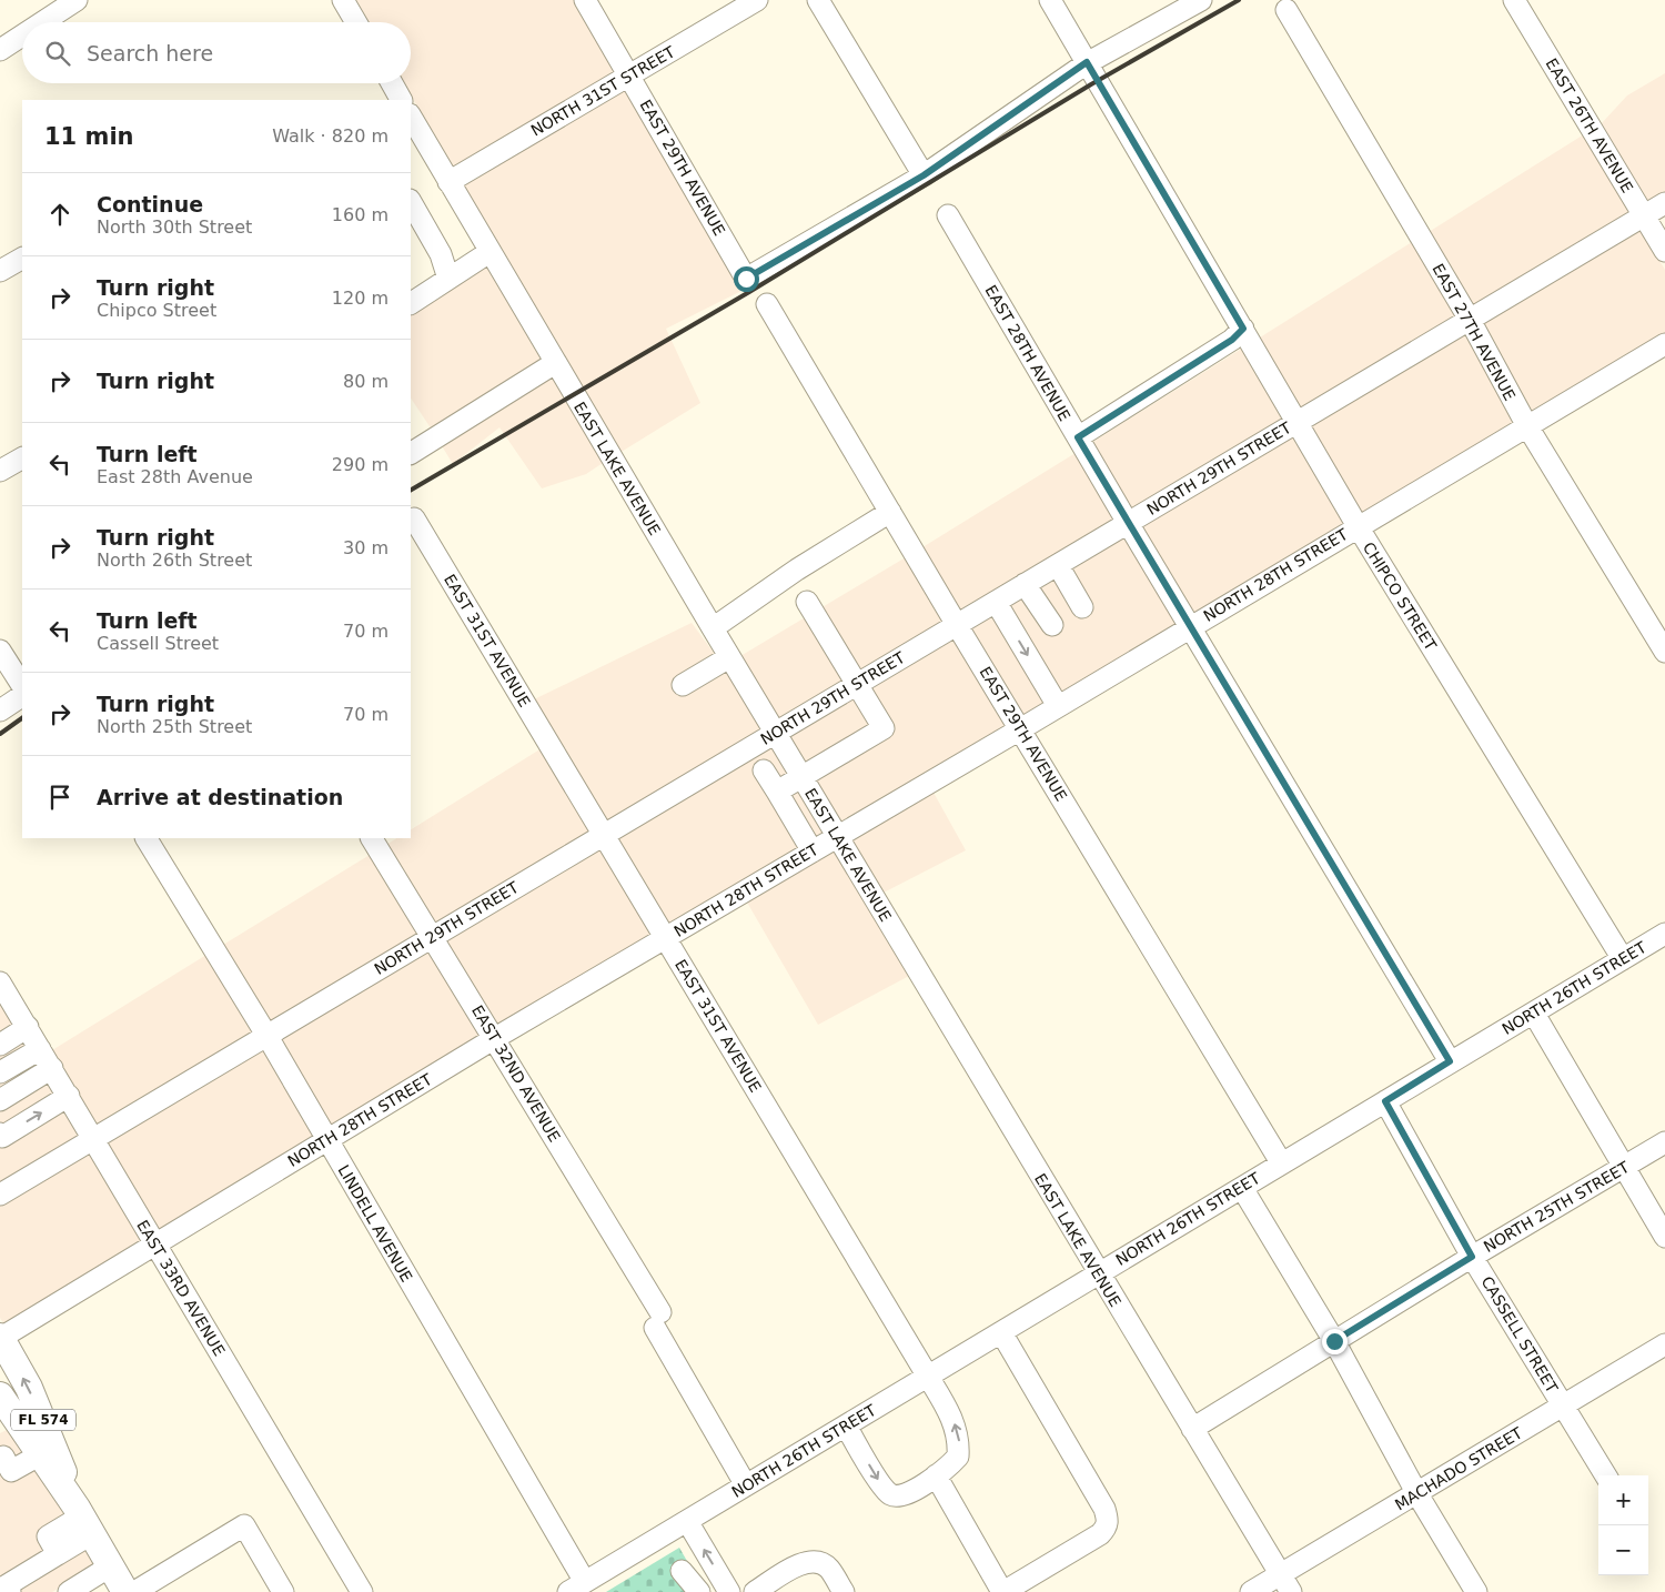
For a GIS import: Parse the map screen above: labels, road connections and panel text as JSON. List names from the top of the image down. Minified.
{"streets":{"main road":["FL 574"],"street":["NORTH 31ST STREET","EAST 26TH AVENUE","EAST 29TH AVENUE","EAST 27TH AVENUE","EAST 28TH AVENUE","EAST LAKE AVENUE","NORTH 29TH STREET","NORTH 28TH STREET","CHIPCO STREET","EAST 31ST AVENUE","NORTH 26TH STREET","EAST 32ND AVENUE","NORTH 25TH STREET","LINDELL AVENUE","EAST 33RD AVENUE","CASSELL STREET","MACHADO STREET"]},"crossings":[["NORTH 31ST STREET","EAST 29TH AVENUE"],["NORTH 31ST STREET","EAST LAKE AVENUE"],["EAST 26TH AVENUE","NORTH 29TH STREET"],["EAST 29TH AVENUE","NORTH 29TH STREET"],["EAST 29TH AVENUE","NORTH 28TH STREET"],["EAST 29TH AVENUE","NORTH 26TH STREET"],["EAST 27TH AVENUE","NORTH 29TH STREET"],["EAST 27TH AVENUE","NORTH 28TH STREET"],["EAST 28TH AVENUE","NORTH 29TH STREET"],["EAST 28TH AVENUE","NORTH 28TH STREET"],["EAST 28TH AVENUE","NORTH 26TH STREET"],["EAST LAKE AVENUE","NORTH 29TH STREET"],["EAST LAKE AVENUE","NORTH 28TH STREET"],["EAST LAKE AVENUE","NORTH 26TH STREET"],["EAST LAKE AVENUE","NORTH 25TH STREET"],["EAST LAKE AVENUE","MACHADO STREET"],["NORTH 29TH STREET","CHIPCO STREET"],["NORTH 29TH STREET","EAST 31ST AVENUE"],["NORTH 29TH STREET","EAST 32ND AVENUE"],["NORTH 29TH STREET","LINDELL AVENUE"],["NORTH 29TH STREET","EAST 33RD AVENUE"],["NORTH 28TH STREET","CHIPCO STREET"],["NORTH 28TH STREET","EAST 31ST AVENUE"],["NORTH 28TH STREET","EAST 32ND AVENUE"],["NORTH 28TH STREET","LINDELL AVENUE"],["NORTH 28TH STREET","EAST 33RD AVENUE"],["NORTH 28TH STREET","FL 574"],["CHIPCO STREET","NORTH 26TH STREET"],["EAST 31ST AVENUE","NORTH 26TH STREET"],["NORTH 26TH STREET","EAST 32ND AVENUE"],["NORTH 26TH STREET","LINDELL AVENUE"],["NORTH 26TH STREET","CASSELL STREET"],["NORTH 25TH STREET","CASSELL STREET"],["CASSELL STREET","MACHADO STREET"]],"page":{"search":"Search here","heading":["11 min","Walk · 820 m"],"list":[["Continue","North 30th Street","160 m"],["Turn right","Chipco Street","120 m"],["Turn right","80 m"],["Turn left","East 28th Avenue","290 m"],["Turn right","North 26th Street","30 m"],["Turn left","Cassell Street","70 m"],["Turn right","North 25th Street","70 m"],"Arrive at destination"],"map_buttons":["+","−"]}}
